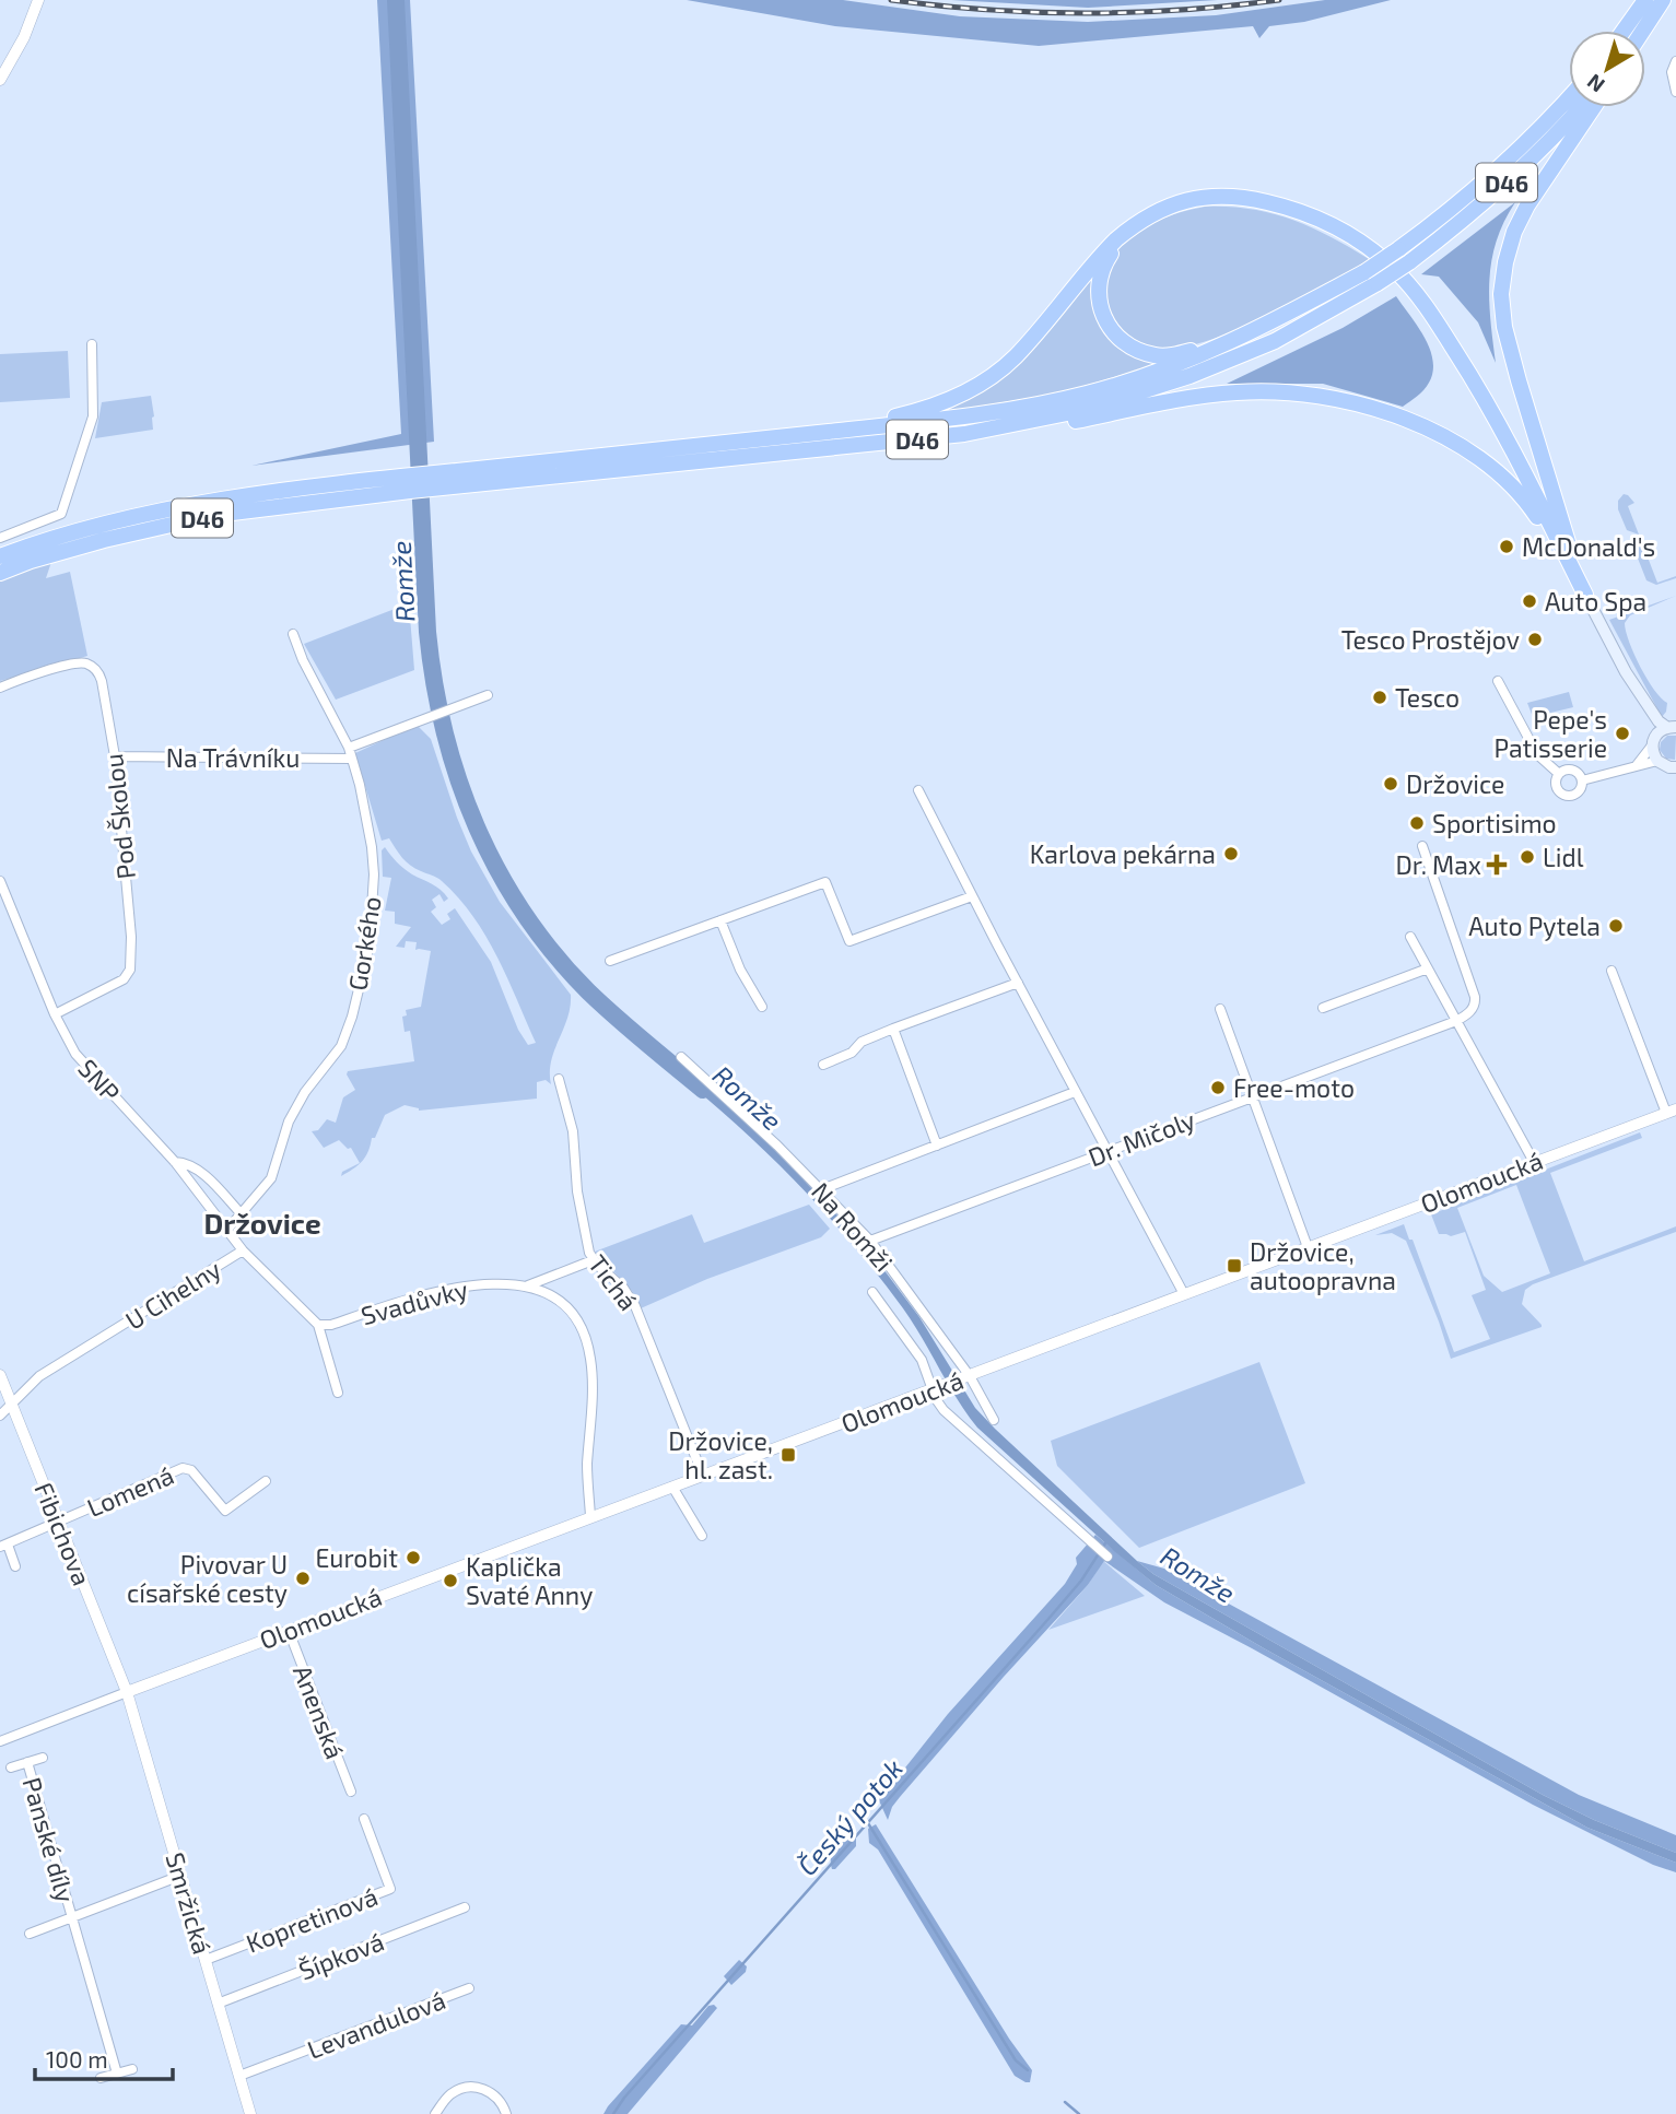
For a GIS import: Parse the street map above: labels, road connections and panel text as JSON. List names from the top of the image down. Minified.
{"streets":{"highway":["D46"],"street":["Na Trávníku","Pod Školou","Gorkého","SNP","Dr. Mičoly","Olomoucká","Na Romži","Tichá","U Cihelny","Svadůvky","Lomená","Fibichova","Anenská","Panské díly","Smržická","Kopretinová","Šípková","Levandulová"]},"crossings":[["Na Trávníku","Pod Školou"],["Na Trávníku","Gorkého"],["Pod Školou","SNP"],["Gorkého","SNP"],["SNP","U Cihelny"],["Dr. Mičoly","Na Romži"],["Olomoucká","Na Romži"],["Olomoucká","Tichá"],["Olomoucká","Svadůvky"],["Olomoucká","Fibichova"],["Olomoucká","Anenská"],["Olomoucká","Smržická"],["U Cihelny","Svadůvky"],["U Cihelny","Fibichova"],["Lomená","Fibichova"],["Fibichova","Smržická"],["Panské díly","Smržická"],["Smržická","Kopretinová"],["Smržická","Šípková"],["Smržická","Levandulová"]],"districts":["Držovice"],"water":["Romže","Český potok"],"places":{"other":["McDonald's","Auto Spa","Tesco Prostějov","Tesco","Pepe's Patisserie","Držovice","Sportisimo","Karlova pekárna","Lidl","Auto Pytela","Free-moto","Eurobit","Pivovar U císařské cesty","Kaplička Svaté Anny"],"health":["Dr. Max"],"transit":["Držovice, autoopravna","Držovice, hl. zast."]},"scale_bar":"100 m","north":"bottom left"}
